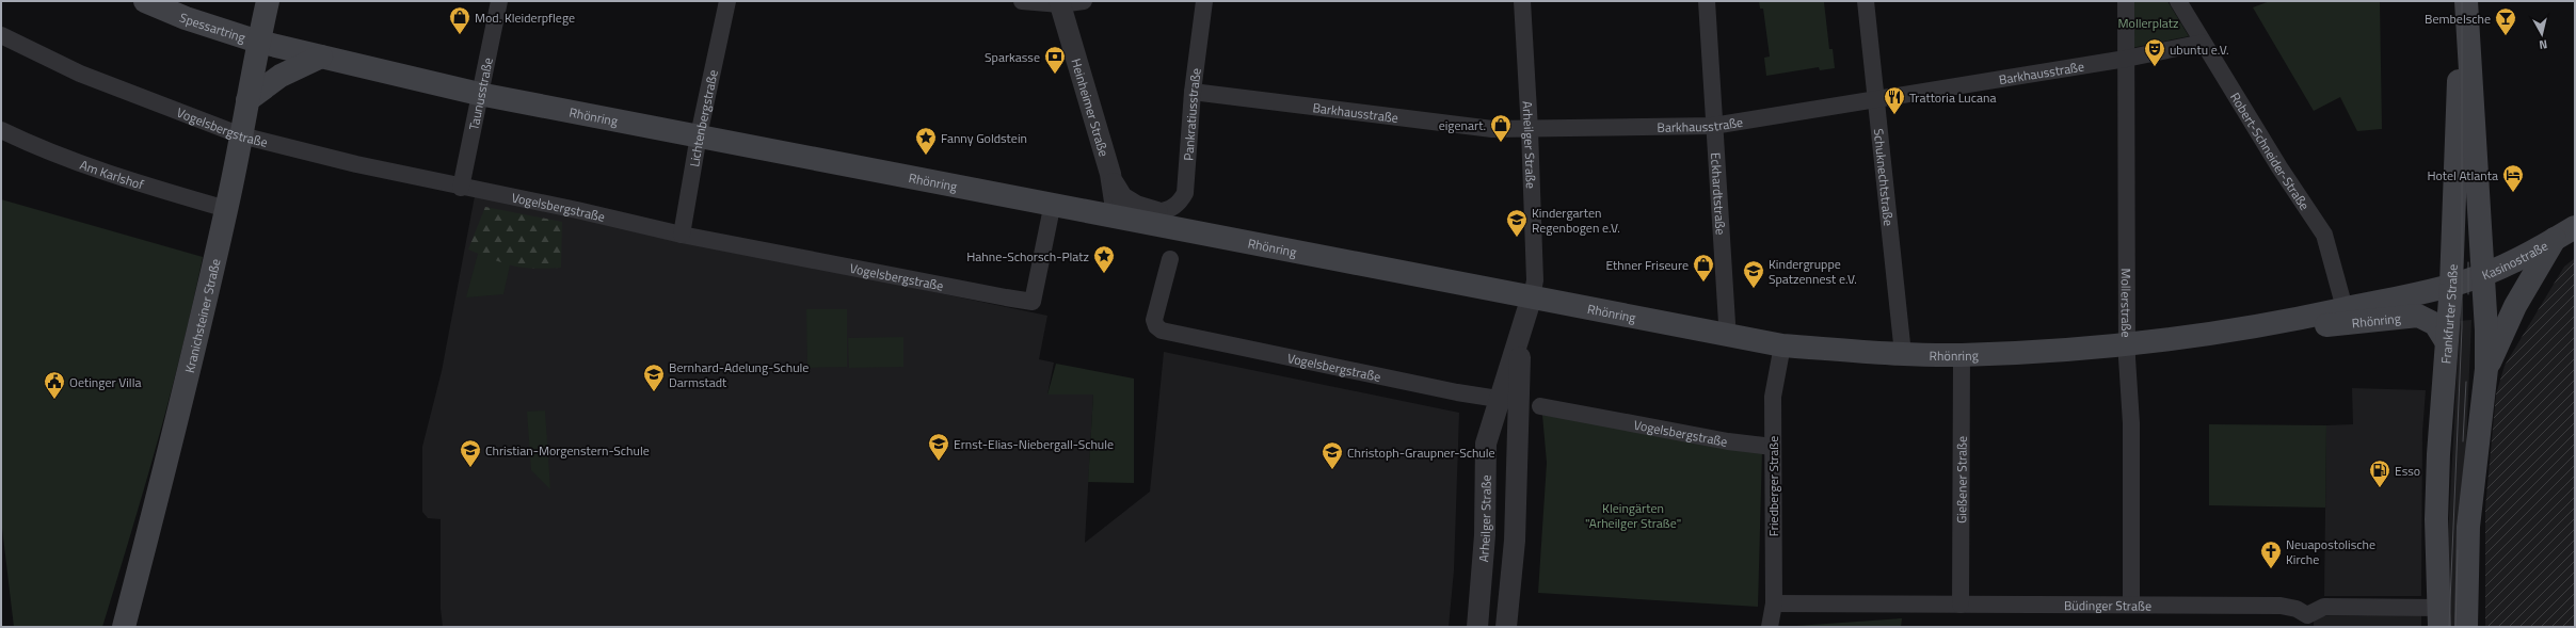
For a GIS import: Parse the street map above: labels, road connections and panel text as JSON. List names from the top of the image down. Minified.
{"streets":{"main road":["Spessartring","Rhönring","Kasinostraße","Frankfurter Straße","Kranichsteiner Straße"],"street":["Barkhausstraße","Taunusstraße","Heinheimer Straße","Pankratiusstraße","Lichtenbergstraße","Vogelsbergstraße","Arheilger Straße","Robert-Schneider-Straße","Am Karlshof","Schuknechtstraße","Eckhardtstraße","Mollerstraße","Gießener Straße","Friedberger Straße","Büdinger Straße"]},"crossings":[["Spessartring","Rhönring"],["Spessartring","Kranichsteiner Straße"],["Barkhausstraße","Pankratiusstraße"],["Barkhausstraße","Arheilger Straße"],["Barkhausstraße","Robert-Schneider-Straße"],["Barkhausstraße","Schuknechtstraße"],["Barkhausstraße","Eckhardtstraße"],["Barkhausstraße","Mollerstraße"],["Taunusstraße","Rhönring"],["Taunusstraße","Vogelsbergstraße"],["Heinheimer Straße","Rhönring"],["Rhönring","Lichtenbergstraße"],["Rhönring","Vogelsbergstraße"],["Rhönring","Arheilger Straße"],["Rhönring","Robert-Schneider-Straße"],["Rhönring","Schuknechtstraße"],["Rhönring","Eckhardtstraße"],["Rhönring","Kasinostraße"],["Rhönring","Mollerstraße"],["Rhönring","Frankfurter Straße"],["Rhönring","Kranichsteiner Straße"],["Rhönring","Gießener Straße"],["Rhönring","Friedberger Straße"],["Lichtenbergstraße","Vogelsbergstraße"],["Vogelsbergstraße","Arheilger Straße"],["Vogelsbergstraße","Kranichsteiner Straße"],["Vogelsbergstraße","Friedberger Straße"],["Am Karlshof","Kranichsteiner Straße"],["Kasinostraße","Frankfurter Straße"],["Mollerstraße","Büdinger Straße"],["Frankfurter Straße","Büdinger Straße"],["Gießener Straße","Büdinger Straße"],["Friedberger Straße","Büdinger Straße"]],"parks":["Mollerplatz","Kleingärten \"Arheilger Straße\""],"places":{"shop":["Mod. Kleiderpflege","eigenart.","Ethner Friseure"],"bar":["Bembelsche"],"theatre":["ubuntu e.V."],"bank":["Sparkasse"],"restaurant":["Trattoria Lucana"],"place":["Fanny Goldstein","Hahne-Schorsch-Platz"],"hotel":["Hotel Atlanta"],"school or university":["Kindergarten Regenbogen e.V.","Kindergruppe Spatzennest e.V.","Bernhard-Adelung-Schule Darmstadt","Ernst-Elias-Niebergall-Schule","Christian-Morgenstern-Schule","Christoph-Graupner-Schule"],"public building":["Oetinger Villa"],"fuel station":["Esso"],"church":["Neuapostolische Kirche"]},"north":"bottom"}
